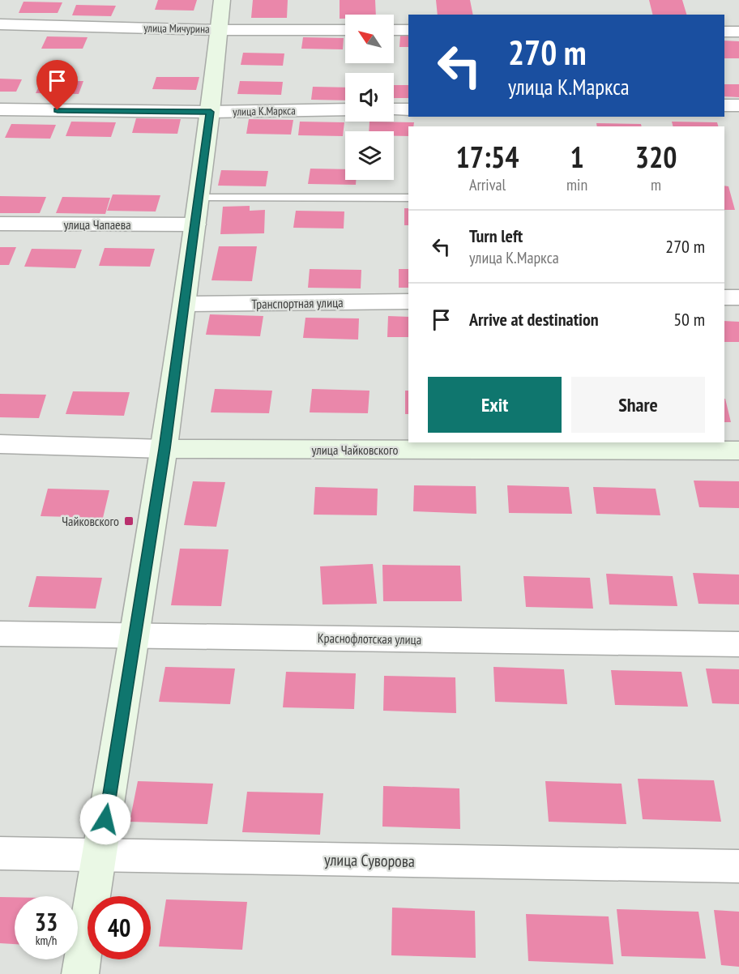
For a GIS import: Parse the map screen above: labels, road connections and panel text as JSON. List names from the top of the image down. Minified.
{"streets":{"street":["улица Мичурина","улица К.Маркса","улица Чапаева","Транспортная улица","улица Чайковского","Краснофлотская улица","улица Суворова"]},"places":{"transit":["Чайковского"]},"north":"top left","page":{"turn":["270 m","улица К.Маркса"],"eta":["17:54","Arrival","1","min","320","m"],"list":[{"name":"Turn left","note":"улица К.Маркса","value":"270 m"},{"name":"Arrive at destination","value":"50 m"}],"buttons":["Exit","Share"],"speed":"33 km/h","limit":"40"}}
